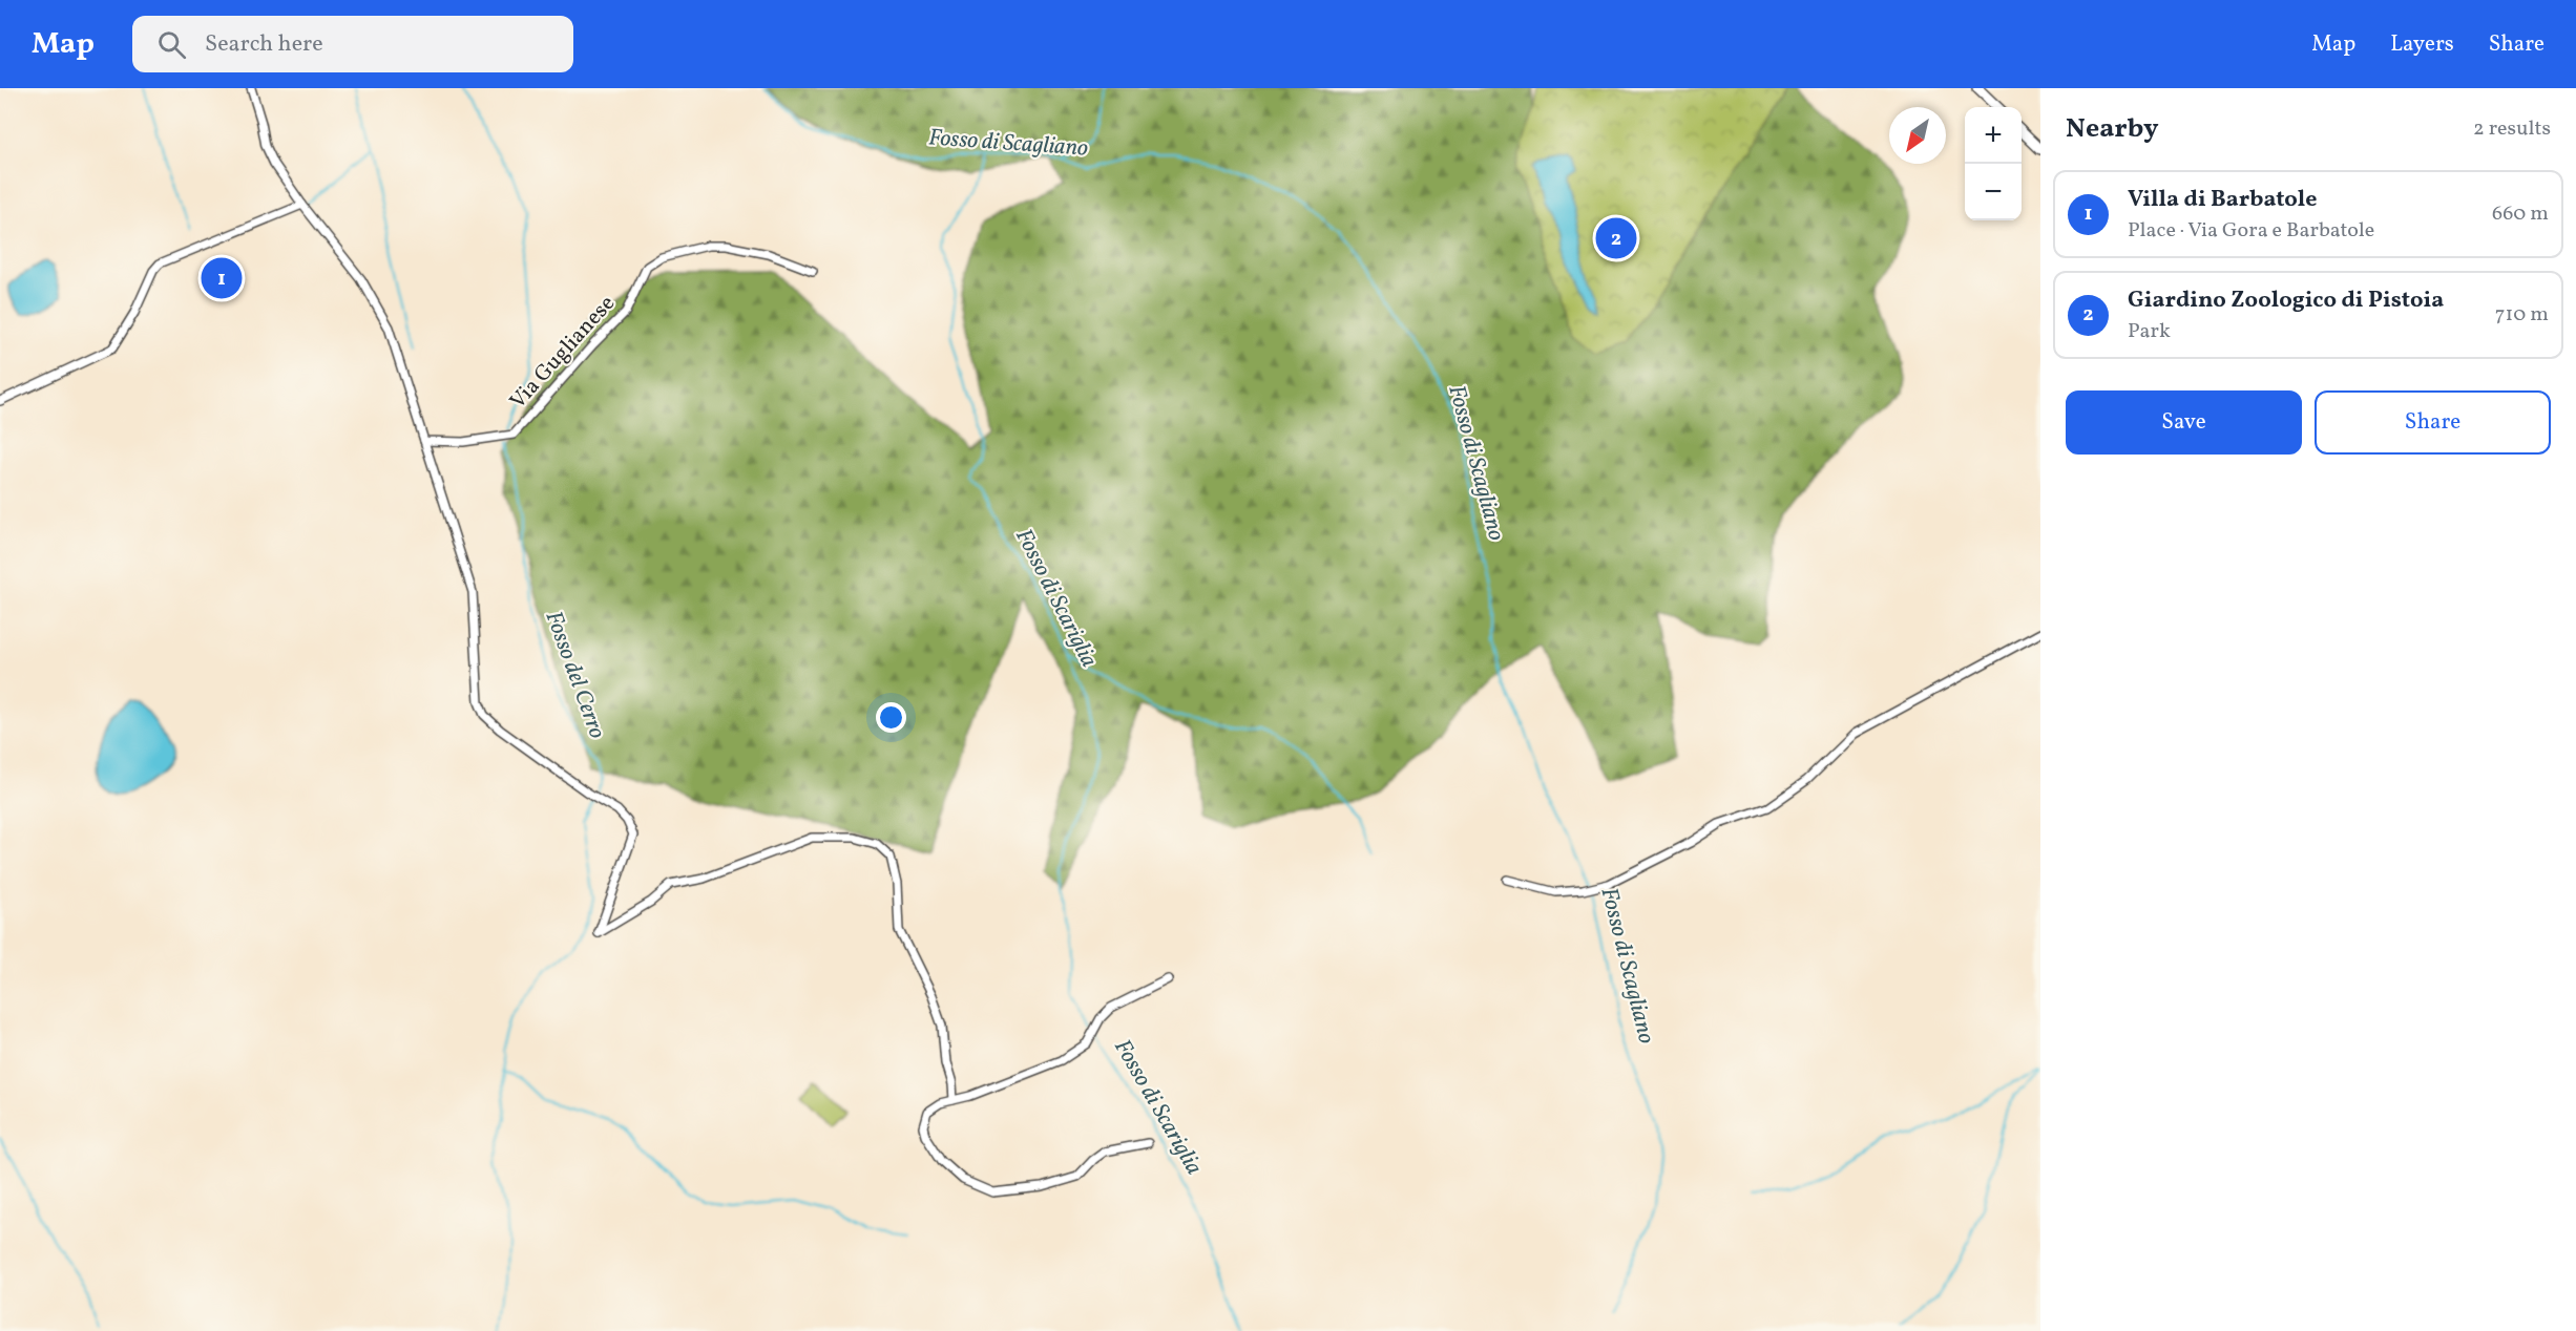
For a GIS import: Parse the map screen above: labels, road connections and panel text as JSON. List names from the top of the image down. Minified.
{"streets":{"street":["Via Guglianese"]},"water":["Fosso di Scagliano","Fosso di Scariglia","Fosso del Cerro"],"north":"bottom left","page":{"header":"Map","search":"Search here","nav":["Map","Layers","Share"],"heading":["Nearby","2 results"],"map_buttons":["+","−"],"list":[{"mark":"1","name":"Villa di Barbatole","note":"Place · Via Gora e Barbatole","value":"660 m"},{"mark":"2","name":"Giardino Zoologico di Pistoia","note":"Park","value":"710 m"}],"pins":["2","1"],"buttons":["Save","Share"]}}
